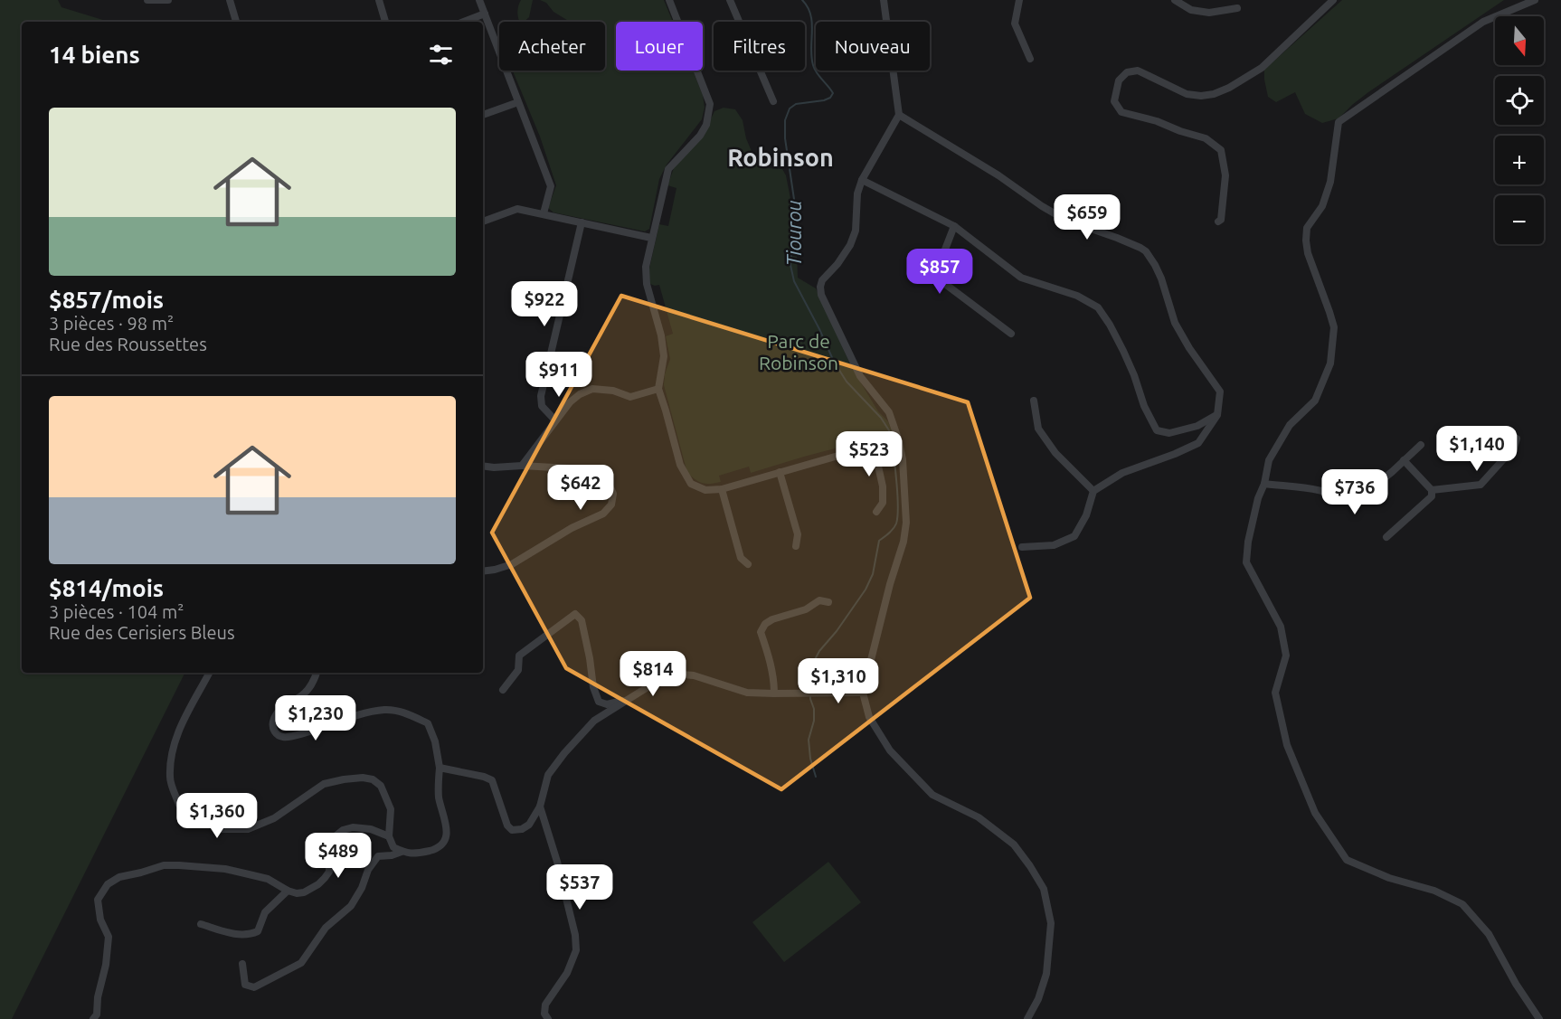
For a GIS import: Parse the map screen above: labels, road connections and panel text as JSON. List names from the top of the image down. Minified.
{"districts":["Robinson"],"water":["Tiourou"],"parks":["Parc de Robinson"],"north":"bottom","page":{"map_buttons":["+","−"],"chip":["Acheter","Louer","Filtres","Nouveau"],"heading":"14 biens","list":[{"name":"$857/mois","note":"3 pièces · 98 m² · Rue des Roussettes"},{"name":"$814/mois","note":"3 pièces · 104 m² · Rue des Cerisiers Bleus"}],"price":["$659","$857","$922","$911","$1,140","$523","$642","$736","$814","$1,310","$1,230","$1,360","$489","$537"]}}
